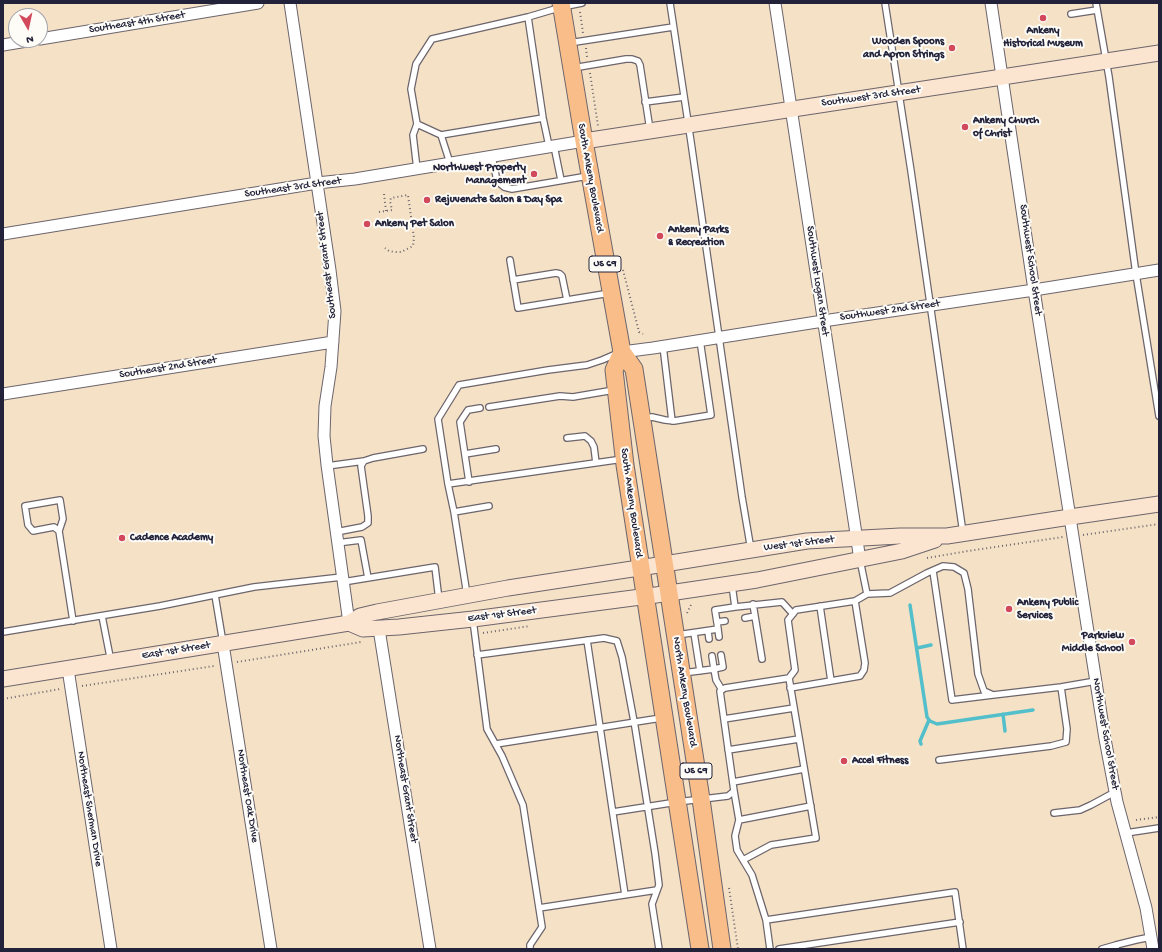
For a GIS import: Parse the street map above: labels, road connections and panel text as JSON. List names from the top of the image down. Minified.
{"streets":{"main road":["Southwest 3rd Street","South Ankeny Boulevard","US 69","West 1st Street","East 1st Street","North Ankeny Boulevard"],"street":["Southeast 4th Street","Southeast 3rd Street","Southwest School Street","Southeast Grant Street","Southwest Logan Street","Southwest 2nd Street","Southeast 2nd Street","Northwest School Street","Northeast Grant Street","Northeast Oak Drive","Northeast Sherman Drive"]},"crossings":[["Southwest 3rd Street","South Ankeny Boulevard"],["Southwest 3rd Street","Southeast 3rd Street"],["Southwest 3rd Street","Southwest School Street"],["Southwest 3rd Street","Southwest Logan Street"],["South Ankeny Boulevard","Southeast 3rd Street"],["South Ankeny Boulevard","US 69"],["South Ankeny Boulevard","Southwest 2nd Street"],["South Ankeny Boulevard","West 1st Street"],["South Ankeny Boulevard","East 1st Street"],["South Ankeny Boulevard","North Ankeny Boulevard"],["Southeast 3rd Street","Southeast Grant Street"],["Southwest School Street","Southwest 2nd Street"],["Southwest School Street","West 1st Street"],["Southwest School Street","Northwest School Street"],["US 69","West 1st Street"],["US 69","East 1st Street"],["US 69","North Ankeny Boulevard"],["Southeast Grant Street","Southeast 2nd Street"],["Southeast Grant Street","East 1st Street"],["Southwest Logan Street","Southwest 2nd Street"],["Southwest Logan Street","West 1st Street"],["West 1st Street","East 1st Street"],["West 1st Street","North Ankeny Boulevard"],["West 1st Street","Northwest School Street"],["East 1st Street","North Ankeny Boulevard"],["East 1st Street","Northeast Grant Street"],["East 1st Street","Northeast Oak Drive"],["East 1st Street","Northeast Sherman Drive"]],"places":["Ankeny Historical Museum","Wooden Spoons and Apron Strings","Ankeny Church of Christ","Northwest Property Management","Rejuvenate Salon & Day Spa","Ankeny Pet Salon","Ankeny Parks & Recreation","Cadence Academy","Ankeny Public Services","Parkview Middle School","Accel Fitness"],"north":"bottom"}
